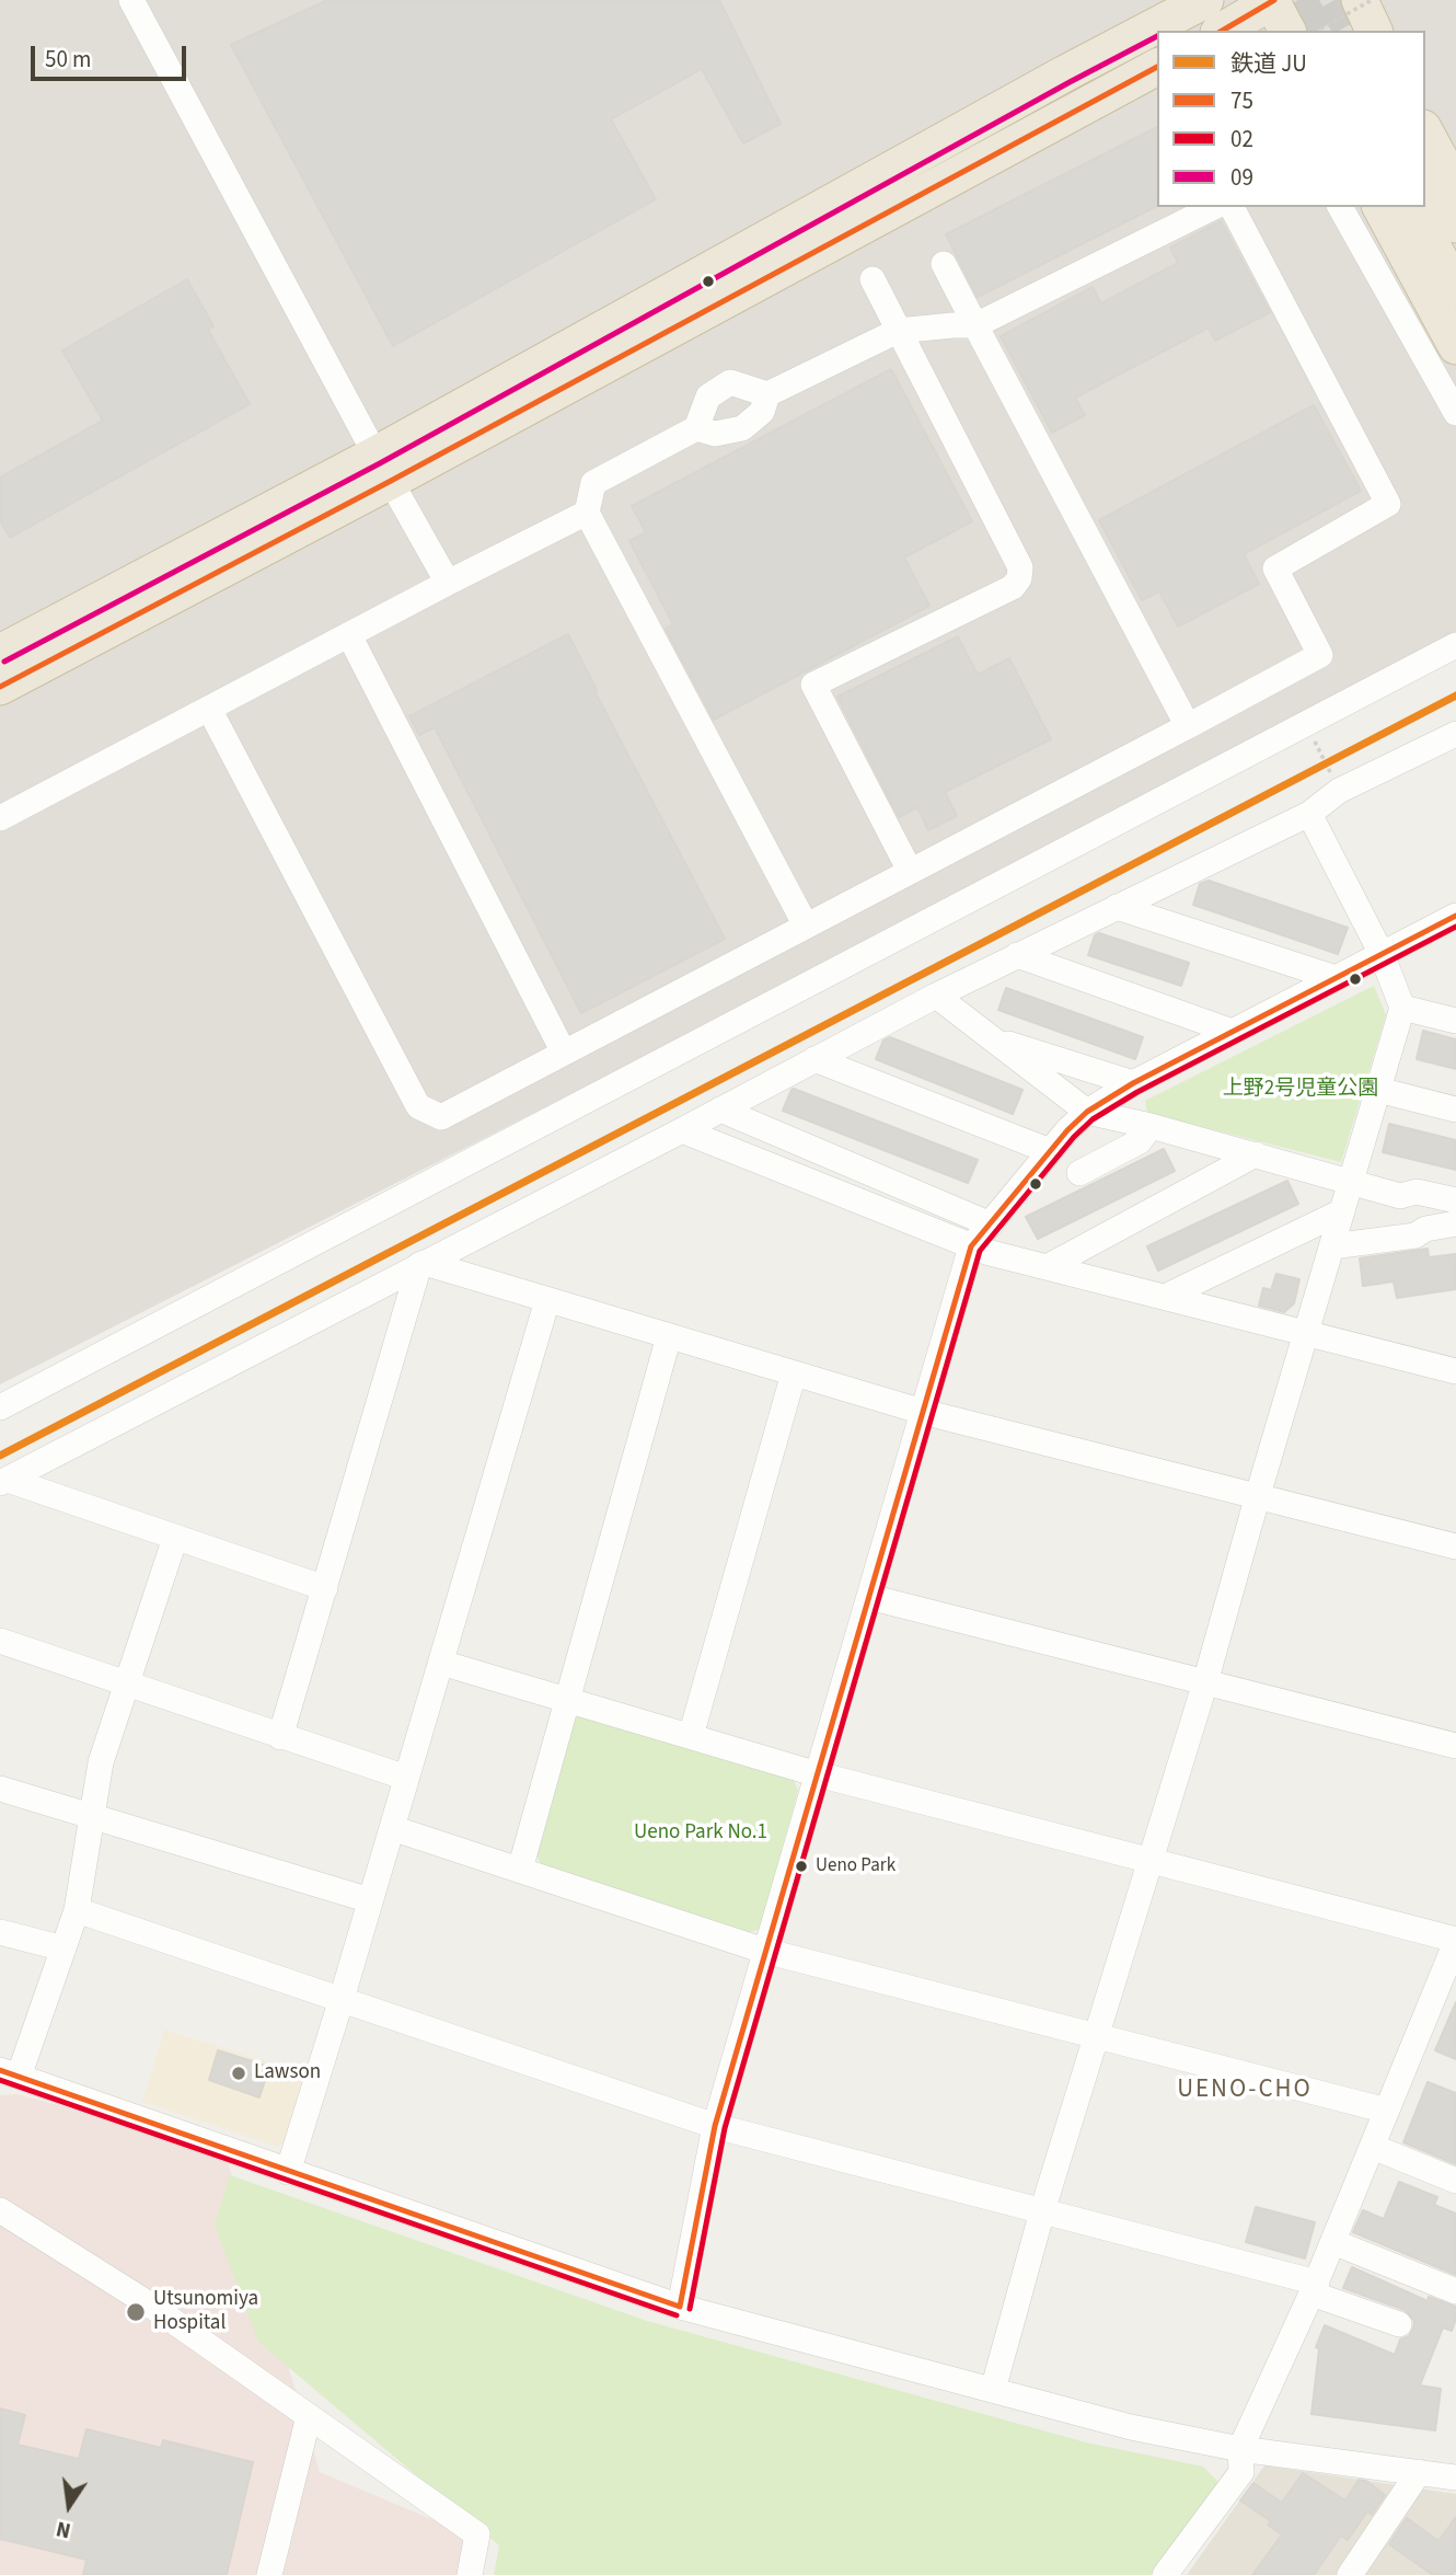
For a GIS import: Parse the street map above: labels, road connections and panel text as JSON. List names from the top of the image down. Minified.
{"districts":["UENO-CHO"],"parks":["上野2号児童公園","Ueno Park No.1"],"places":["Ueno Park","Lawson","Utsunomiya Hospital"],"lines":["transit line 75","transit line 09","rail line JU","transit line 02"],"legend":["鉄道 JU","75","02","09"],"scale_bar":"50 m","north":"bottom"}
